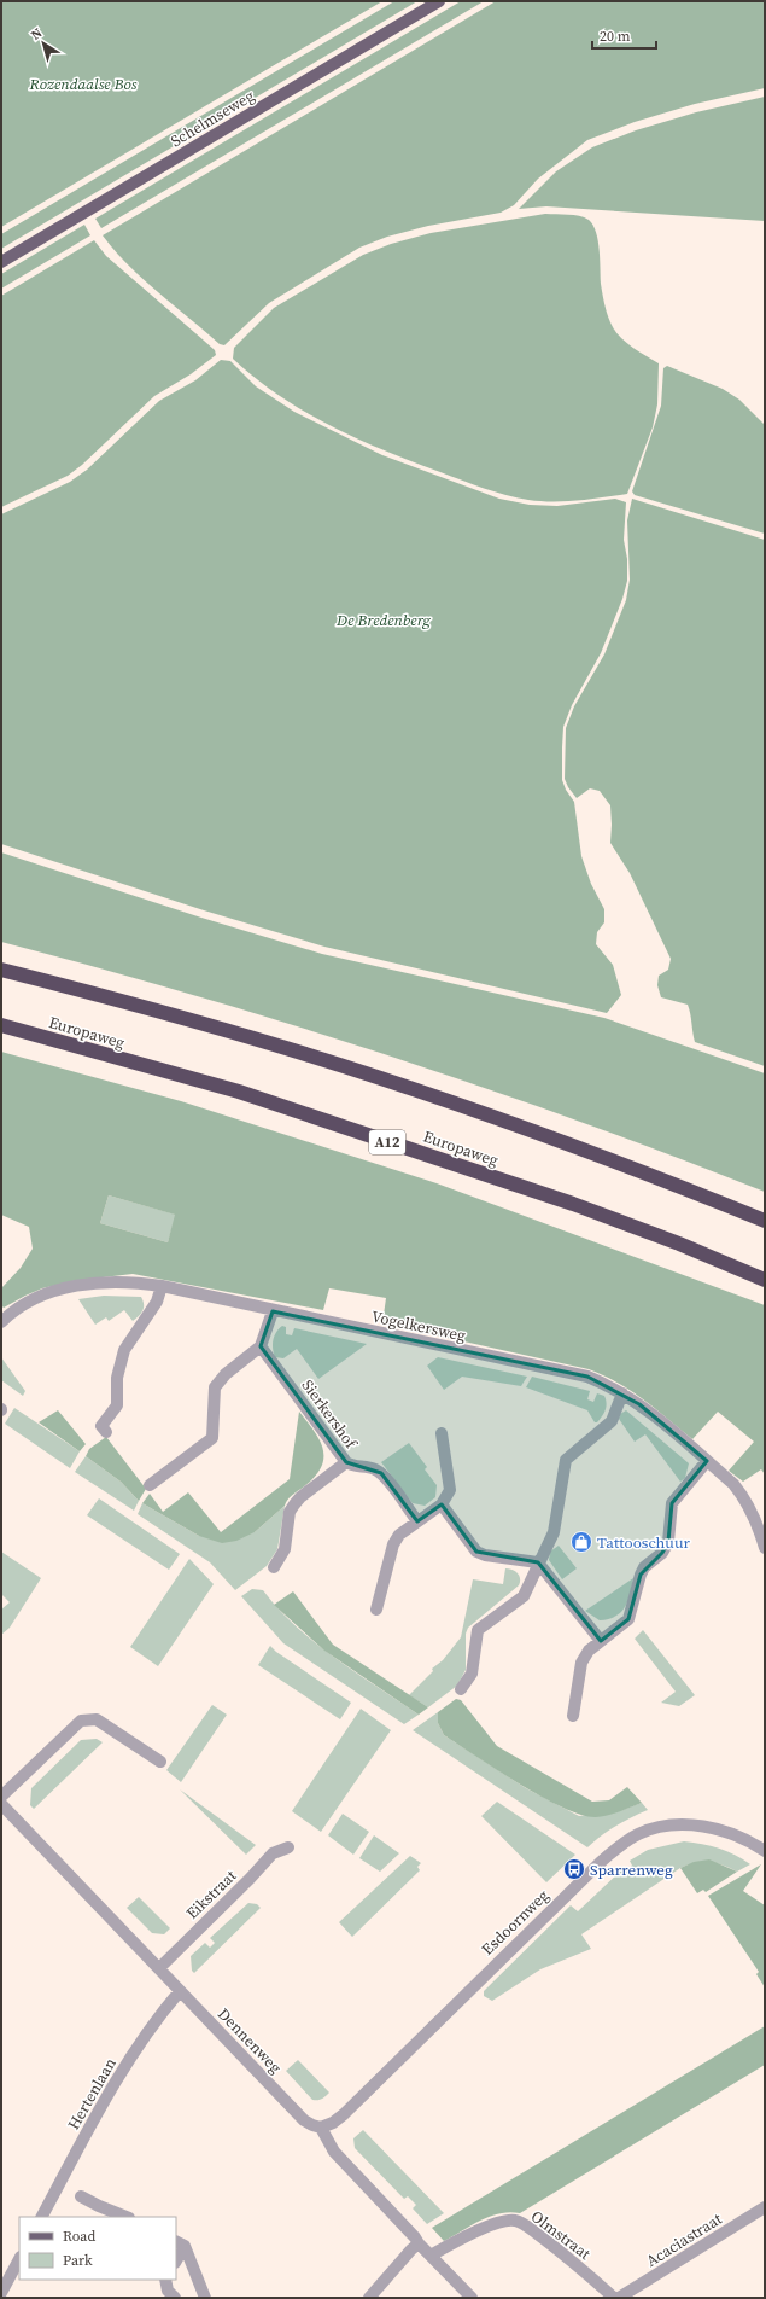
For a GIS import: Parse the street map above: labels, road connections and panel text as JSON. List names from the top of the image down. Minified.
{"streets":{"highway":["Europaweg","A12"],"main road":["Schelmseweg"],"street":["Vogelkersweg","Sierkershof","Eikstraat","Esdoornweg","Dennenweg","Hertenlaan","Olmstraat","Acaciastraat"]},"crossings":[["Eikstraat","Dennenweg"],["Esdoornweg","Dennenweg"],["Dennenweg","Hertenlaan"]],"parks":["Rozendaalse Bos","De Bredenberg"],"places":{"shop":["Tattooschuur"],"bus stop":["Sparrenweg"]},"legend":["Road","Park"],"scale_bar":"20 m","north":"top left"}
